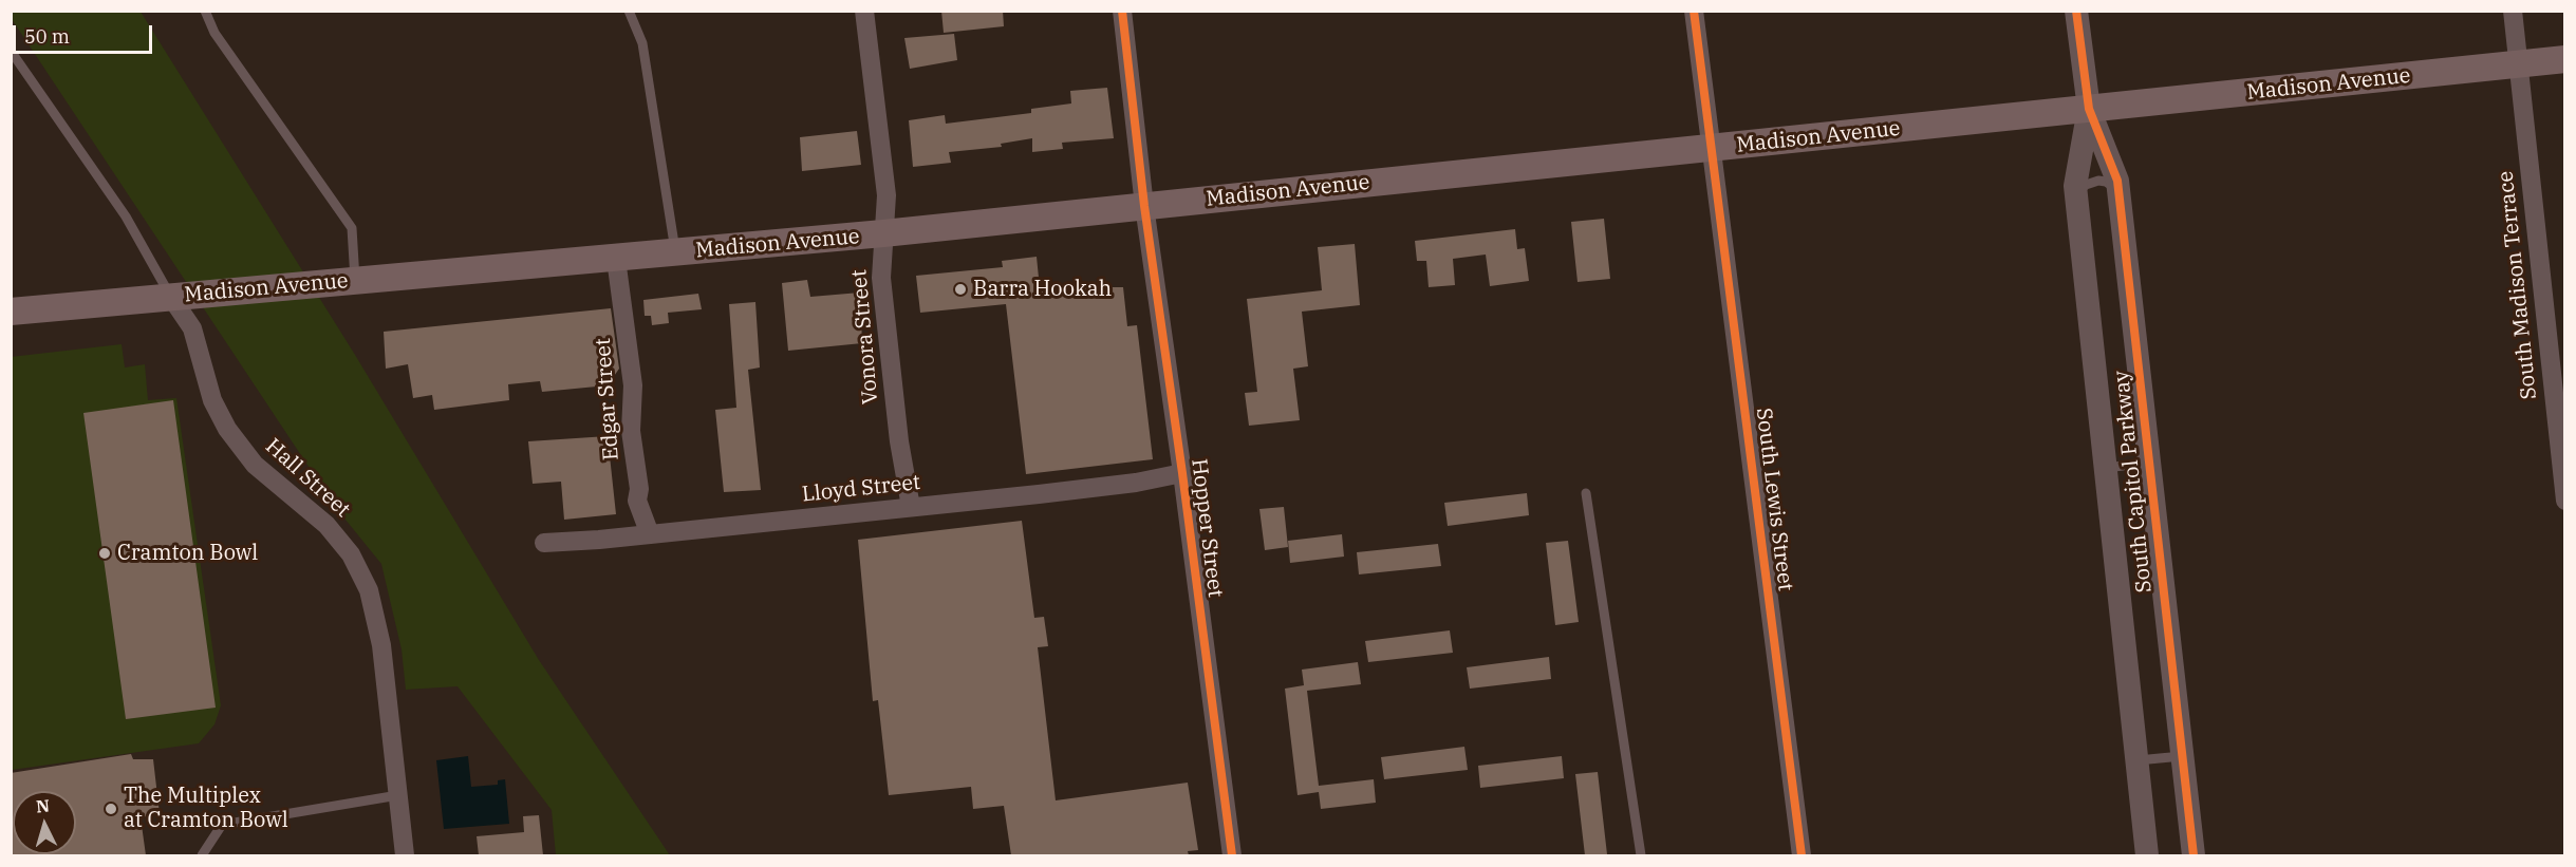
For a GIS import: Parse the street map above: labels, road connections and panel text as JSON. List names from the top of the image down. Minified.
{"streets":{"main road":["Madison Avenue"],"street":["South Madison Terrace","Vonora Street","Edgar Street","Hall Street","South Capitol Parkway","Lloyd Street","South Lewis Street","Hopper Street"]},"crossings":[["Madison Avenue","South Madison Terrace"],["Madison Avenue","Vonora Street"],["Madison Avenue","Edgar Street"],["Madison Avenue","Hall Street"],["Madison Avenue","South Capitol Parkway"],["Madison Avenue","South Lewis Street"],["Madison Avenue","Hopper Street"],["Vonora Street","Lloyd Street"],["Edgar Street","Lloyd Street"],["Lloyd Street","Hopper Street"]],"places":["Barra Hookah","Cramton Bowl","The Multiplex at Cramton Bowl"],"scale_bar":"50 m","north":"top"}
